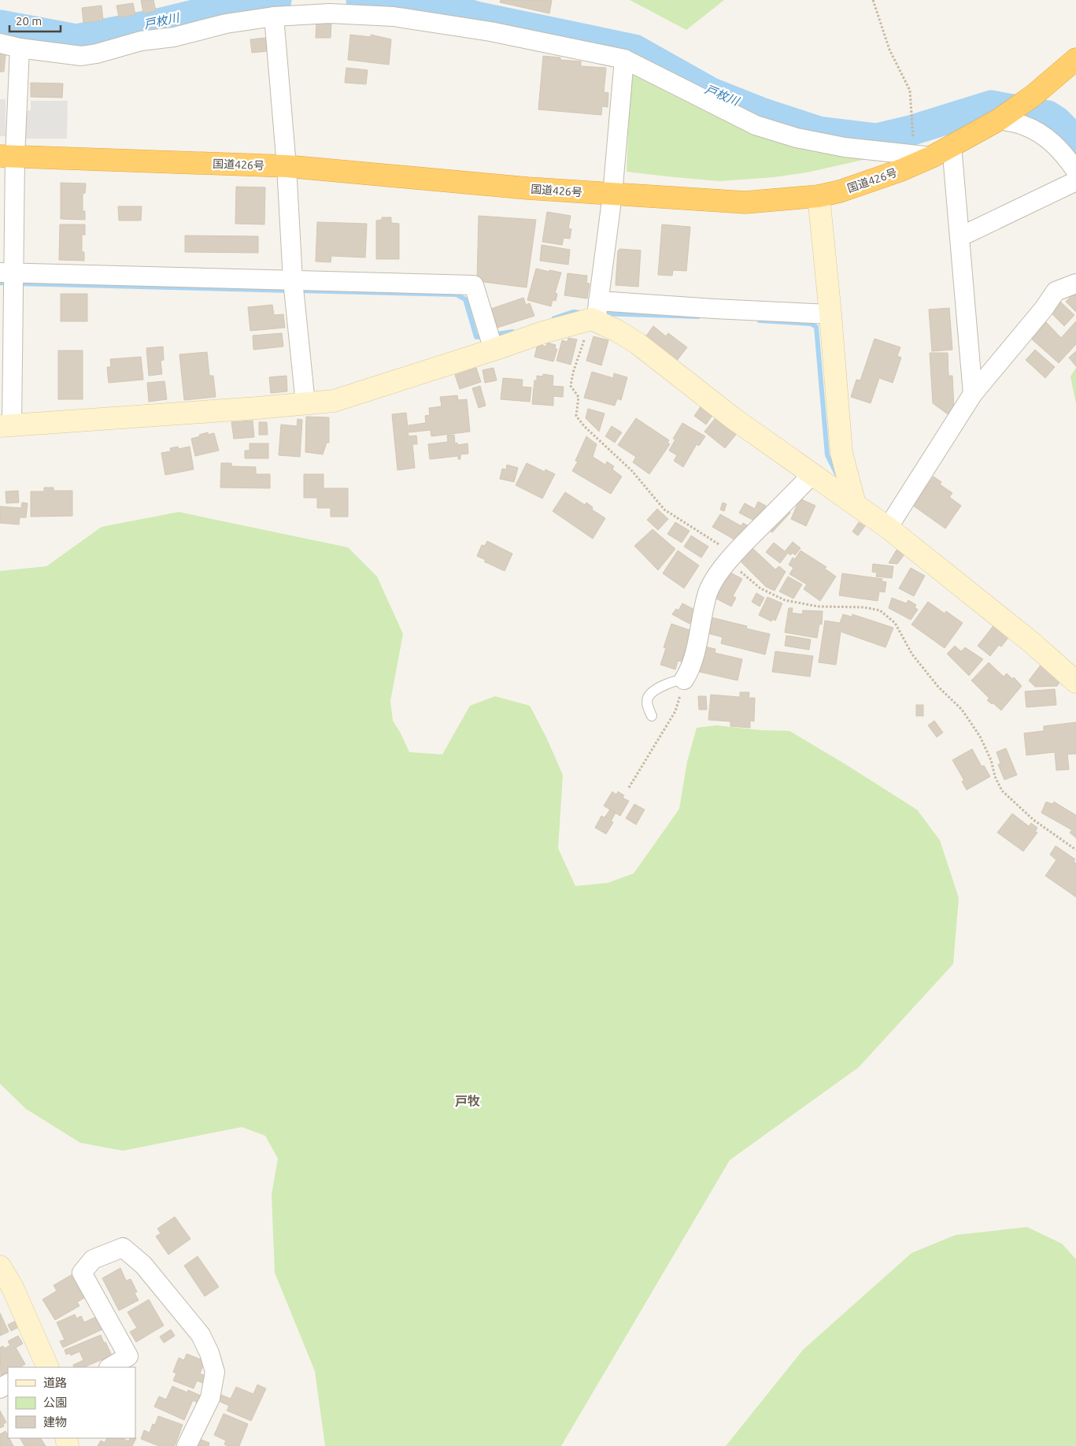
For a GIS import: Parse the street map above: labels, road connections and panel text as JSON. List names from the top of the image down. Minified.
{"streets":{"highway":["国道426号"]},"districts":["戸牧"],"water":["戸枚川"],"legend":["道路","公園","建物"],"scale_bar":"20 m"}
